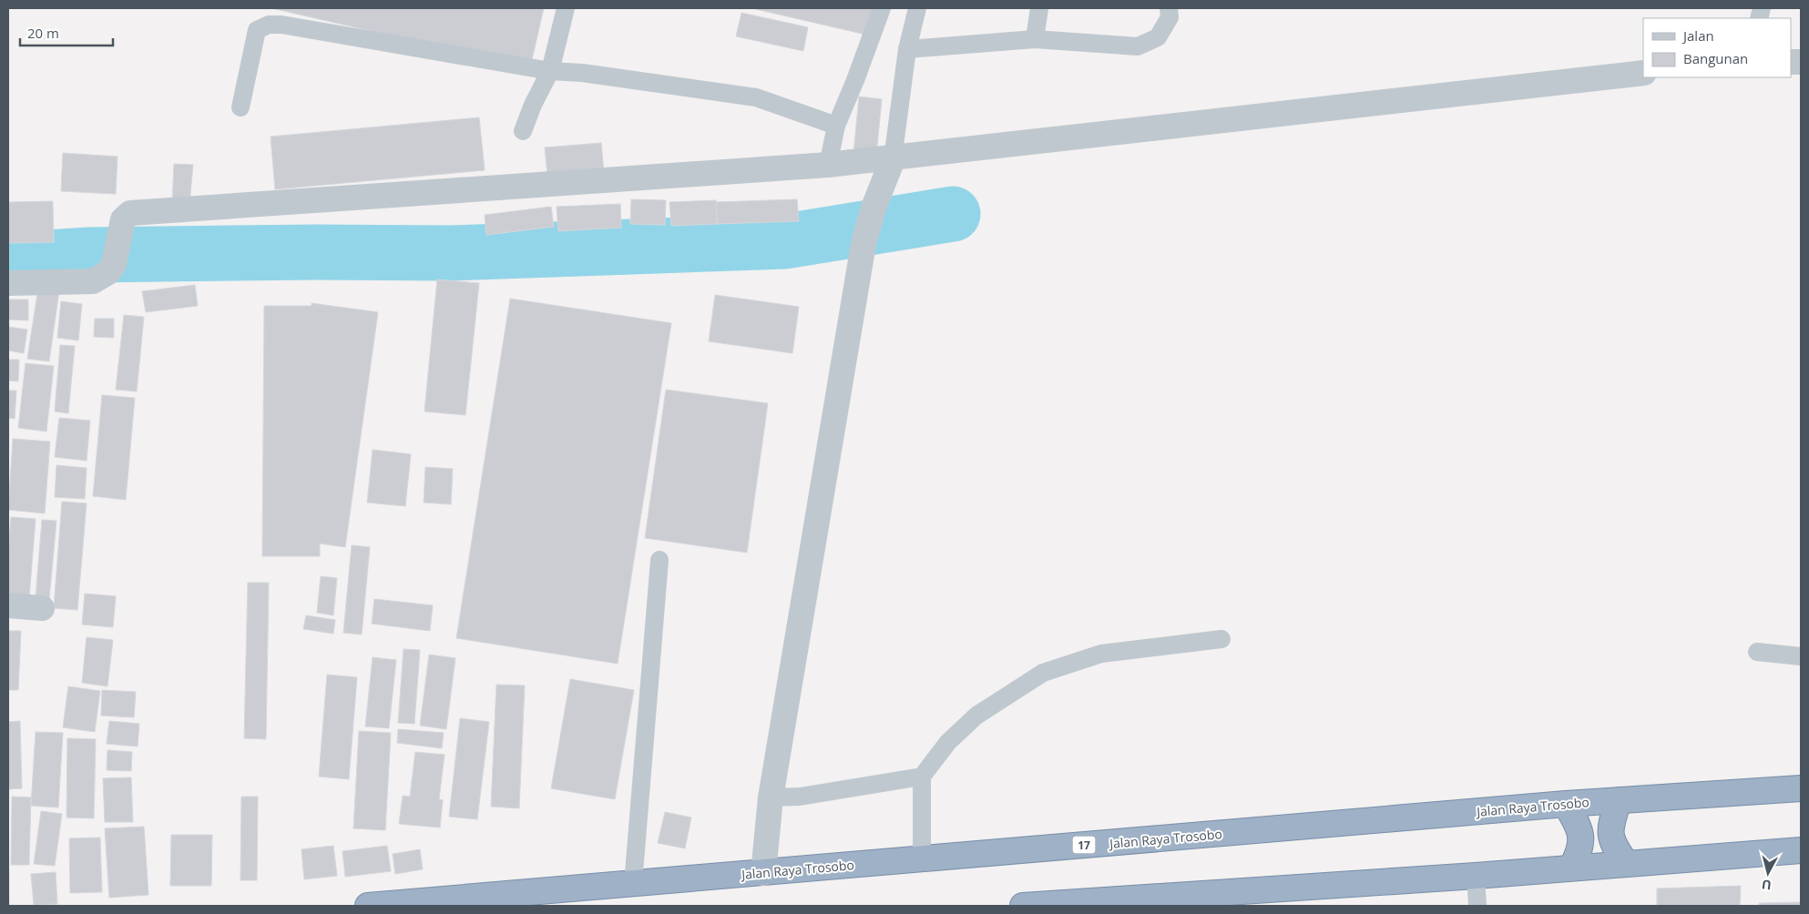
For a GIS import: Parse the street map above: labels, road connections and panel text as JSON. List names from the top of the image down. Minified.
{"streets":{"highway":["Jalan Raya Trosobo","17"]},"legend":["Jalan","Bangunan"],"scale_bar":"20 m","north":"bottom"}
